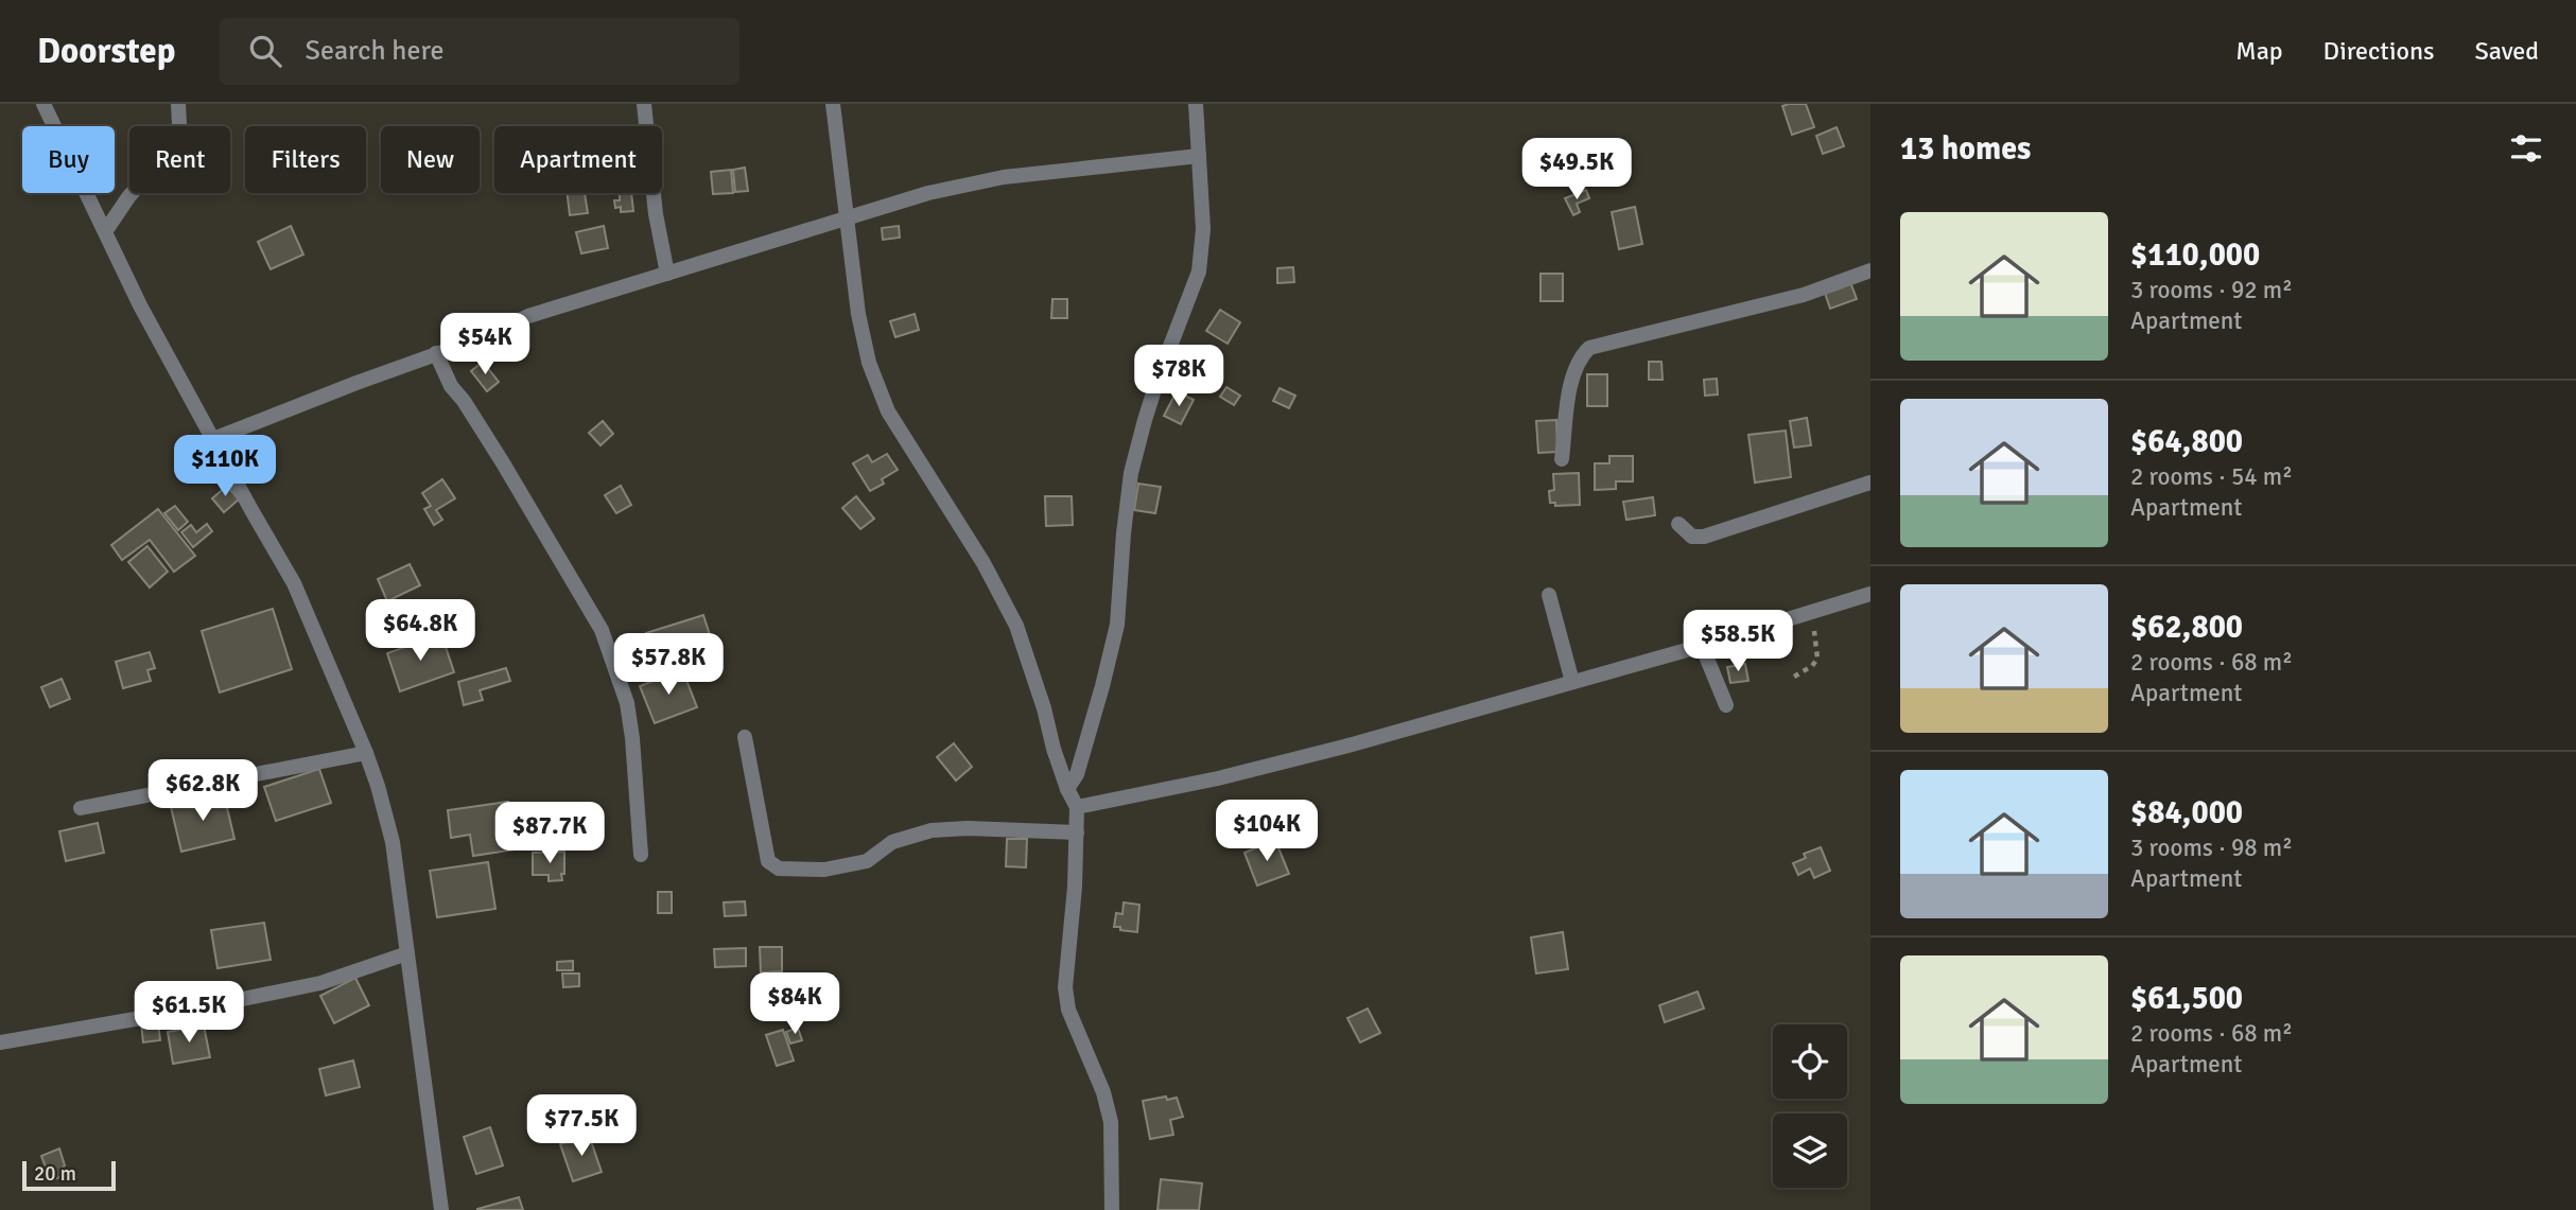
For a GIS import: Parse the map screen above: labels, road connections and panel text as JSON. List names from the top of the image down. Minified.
{"scale_bar":"20 m","page":{"header":"Doorstep","search":"Search here","nav":["Map","Directions","Saved"],"heading":"13 homes","chip":["Buy","Rent","Filters","New","Apartment"],"price":["$49.5K","$54K","$78K","$110K","$64.8K","$58.5K","$57.8K","$62.8K","$104K","$87.7K","$84K","$61.5K","$77.5K"],"list":[{"name":"$110,000","note":"3 rooms · 92 m² · Apartment"},{"name":"$64,800","note":"2 rooms · 54 m² · Apartment"},{"name":"$62,800","note":"2 rooms · 68 m² · Apartment"},{"name":"$84,000","note":"3 rooms · 98 m² · Apartment"},{"name":"$61,500","note":"2 rooms · 68 m² · Apartment"}],"scale":"20 m"}}
